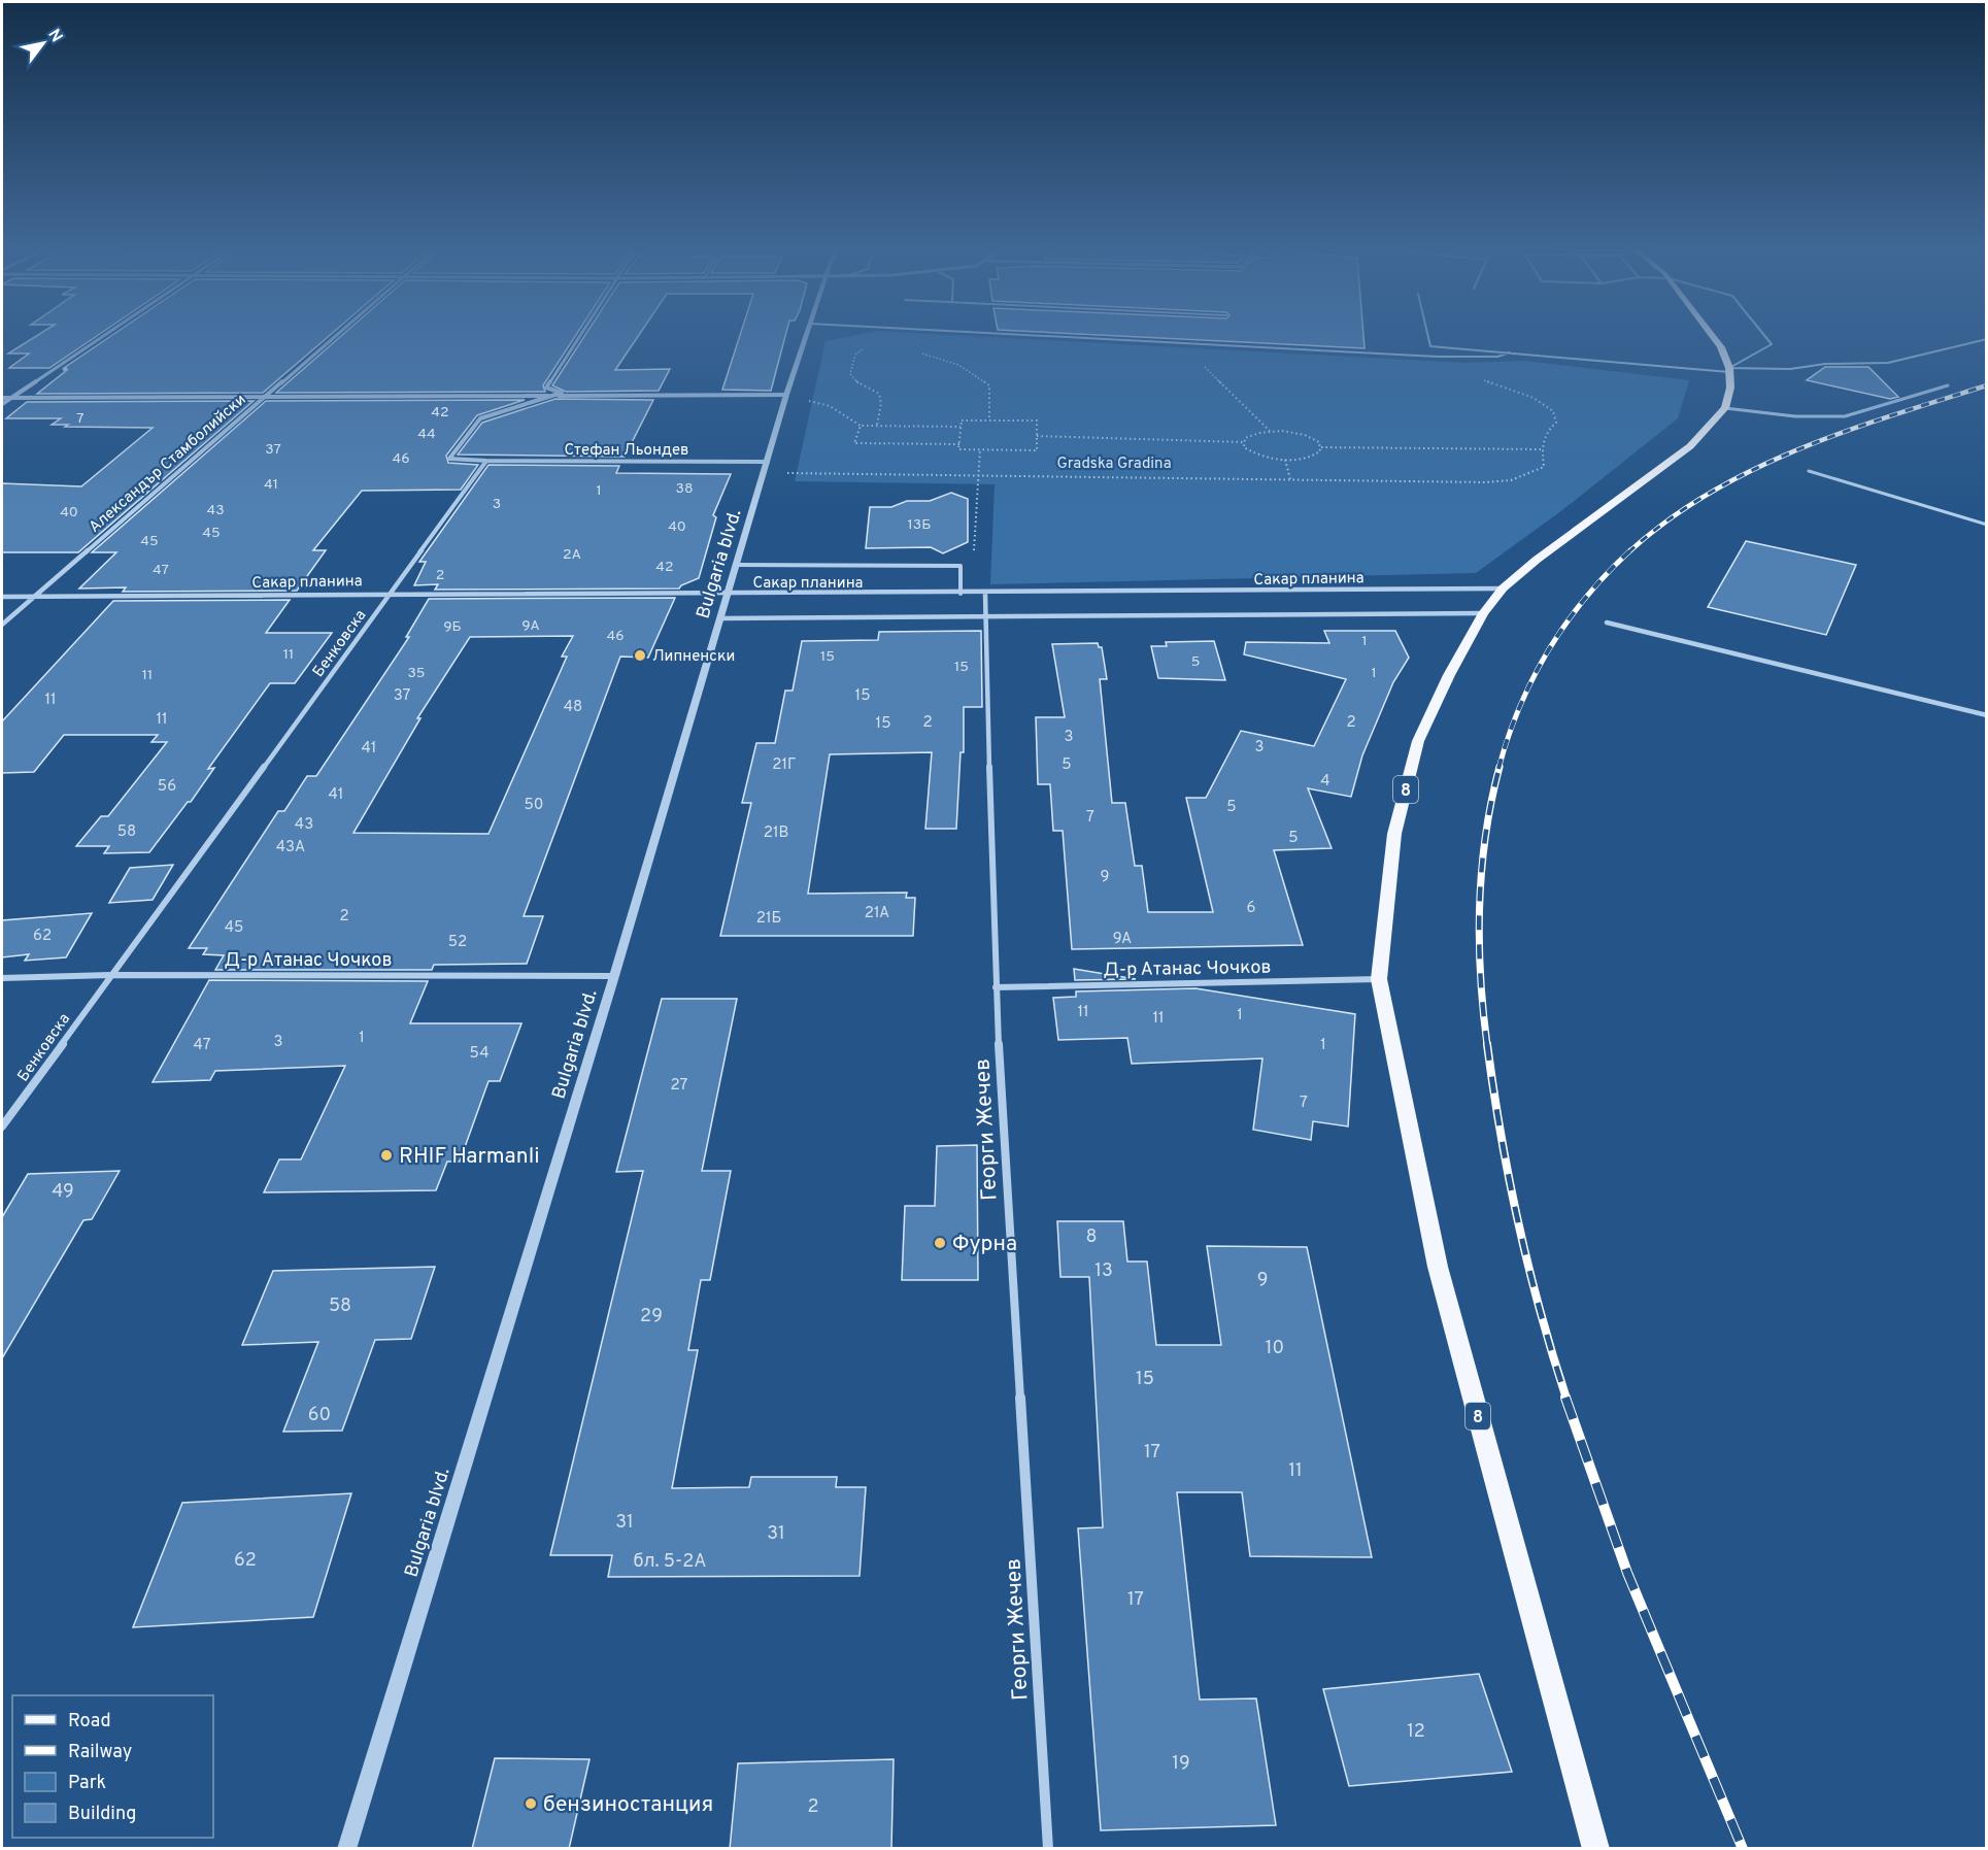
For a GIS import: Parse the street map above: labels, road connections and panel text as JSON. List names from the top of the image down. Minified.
{"streets":{"main road":["8"],"street":["Стефан Льондев","Александър Стамболийски","Bulgaria blvd.","Сакар планина","Бенковска","Д-р Атанас Чочков","Георги Жечев"]},"crossings":[["Стефан Льондев","Bulgaria blvd."],["Стефан Льондев","Бенковска"],["Александър Стамболийски","Сакар планина"],["Bulgaria blvd.","Сакар планина"],["Bulgaria blvd.","Д-р Атанас Чочков"],["Сакар планина","Бенковска"],["Сакар планина","8"],["Сакар планина","Георги Жечев"],["Бенковска","Д-р Атанас Чочков"],["8","Д-р Атанас Чочков"],["Д-р Атанас Чочков","Георги Жечев"]],"parks":["Gradska Gradina"],"places":["Липненски","RHIF Harmanli","Фурна","бензиностанция"],"house_numbers":["42","7","44","37","46","41","38","1","3","43","40","13Б","40","45","45","2А","42","47","2","9А","9Б","46","1","11","15","5","15","35","1","11","37","15","11","48","11","2","2","15","3","3","41","21Г","5","4","56","41","50","5","7","43","58","21В","5","43А","9","6","21А","2","21Б","45","62","9А","52","11","1","11","1","3","47","1","54","27","7","49","8","13","9","58","29","10","15","60","17","11","31","31","62","бл. 5-2А","17","12","19","2"],"legend":["Road","Railway","Park","Building"],"north":"top right"}
